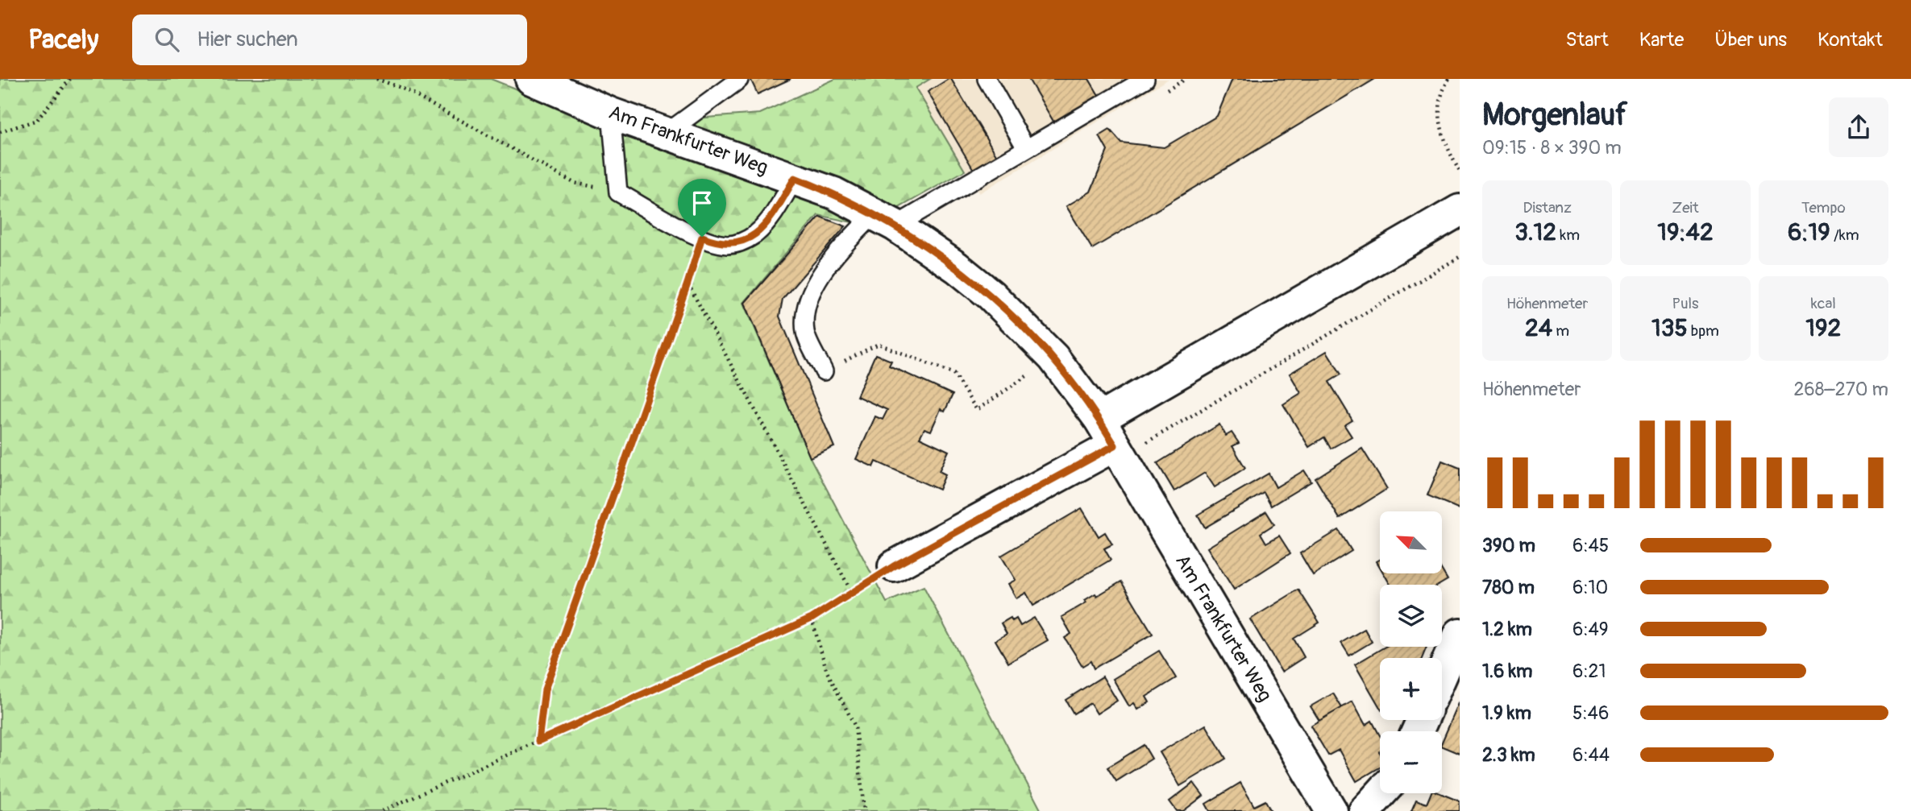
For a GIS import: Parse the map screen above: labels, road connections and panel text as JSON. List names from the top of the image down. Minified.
{"streets":{"street":["Am Frankfurter Weg"]},"north":"top left","page":{"header":"Pacely","search":"Hier suchen","nav":["Start","Karte","Über uns","Kontakt"],"heading":["Morgenlauf","09:15 · 8 × 390 m"],"stats":[["Distanz","3.12 km"],["Zeit","19:42"],["Tempo","6:19 /km"],["Höhenmeter","24 m"],["Puls","135 bpm"],["kcal","192"]],"chart":["Höhenmeter","268–270 m"],"map_buttons":["+","−"],"list":[{"name":"390 m","note":"6:45"},{"name":"780 m","note":"6:10"},{"name":"1.2 km","note":"6:49"},{"name":"1.6 km","note":"6:21"},{"name":"1.9 km","note":"5:46"},{"name":"2.3 km","note":"6:44"}]}}
